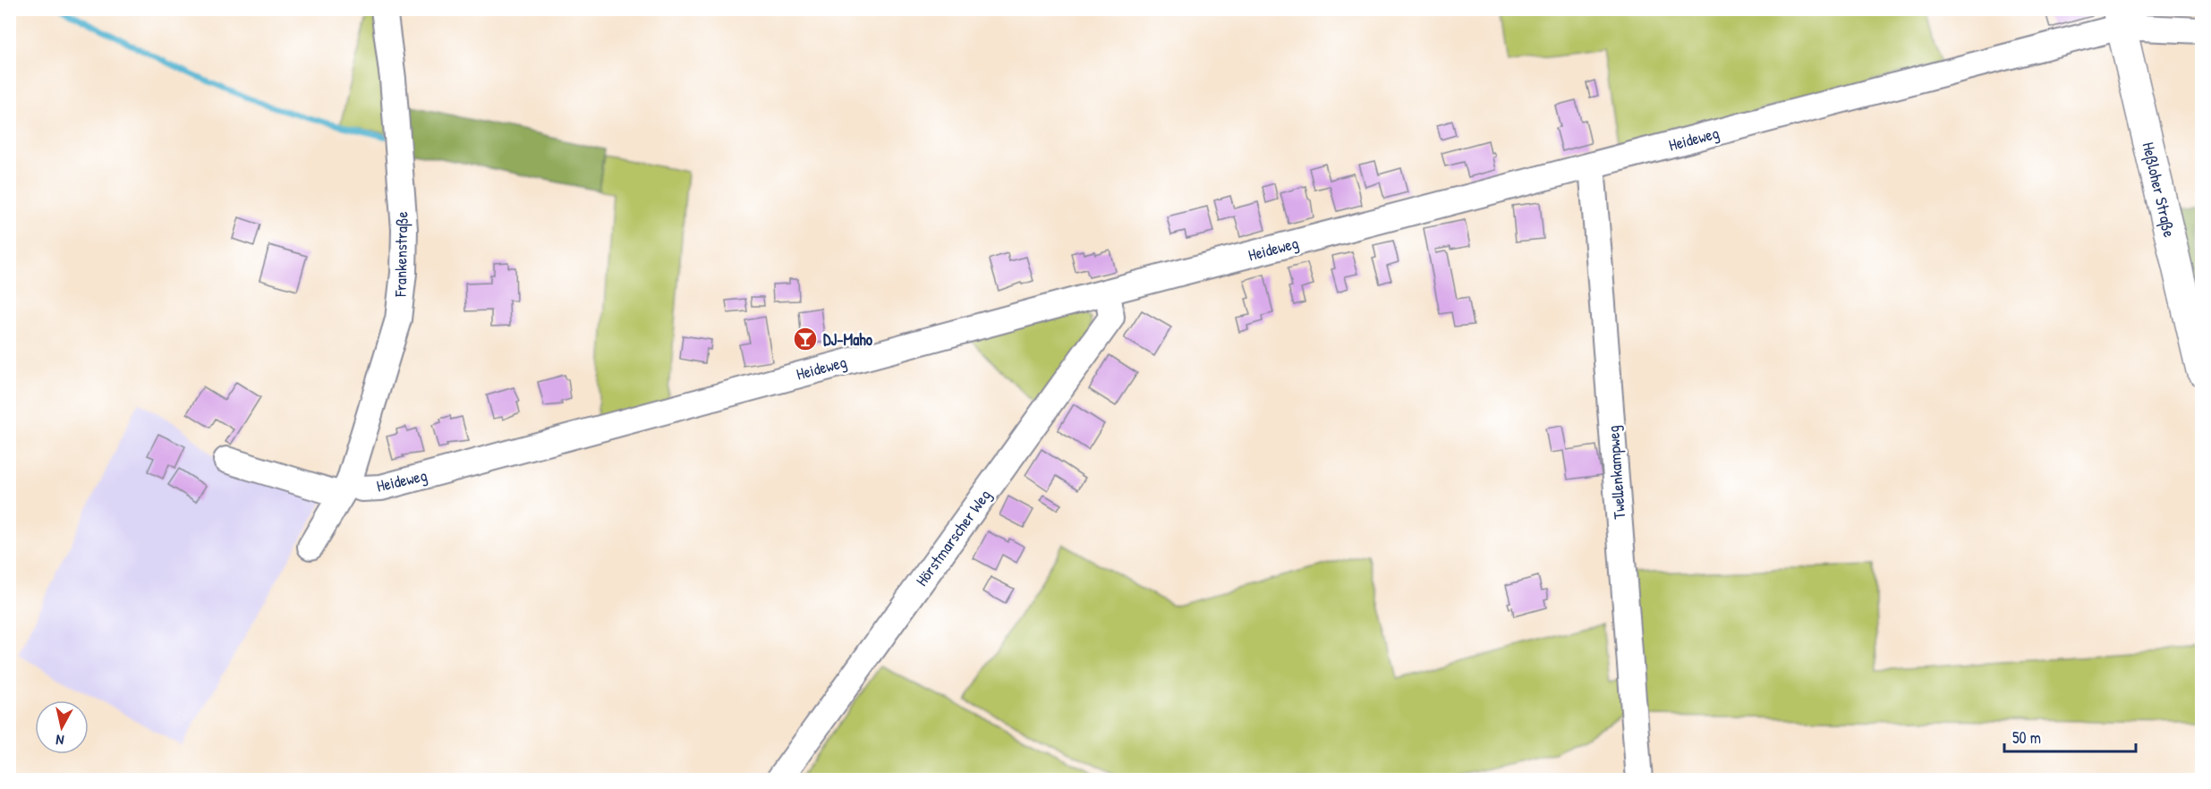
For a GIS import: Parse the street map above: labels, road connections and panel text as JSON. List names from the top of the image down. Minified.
{"streets":{"main road":["Heßloher Straße"],"street":["Heideweg","Frankenstraße","Twellenkampweg","Hörstmarscher Weg"]},"crossings":[["Heideweg","Heßloher Straße"],["Heideweg","Frankenstraße"],["Heideweg","Twellenkampweg"],["Heideweg","Hörstmarscher Weg"]],"places":{"bar":["DJ-Maho"]},"scale_bar":"50 m","north":"bottom"}
